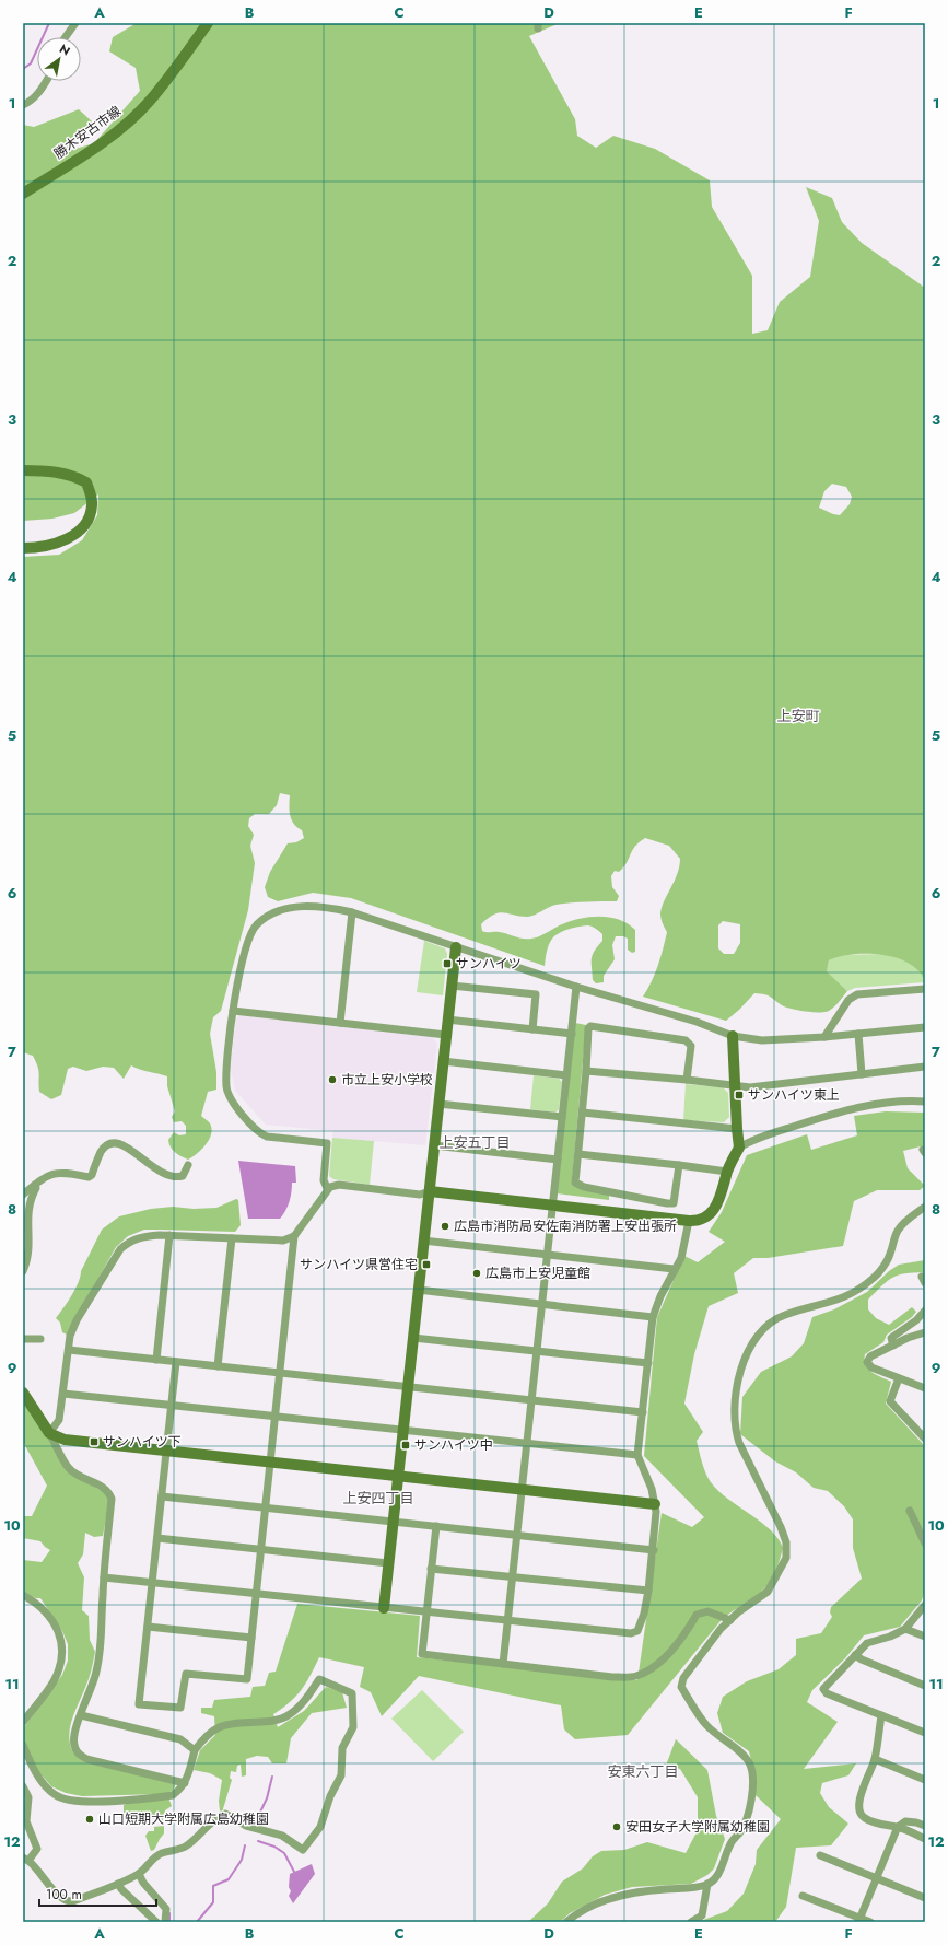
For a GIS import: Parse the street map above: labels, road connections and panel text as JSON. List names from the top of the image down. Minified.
{"streets":{"street":["勝木安古市線"]},"districts":["上安町","上安五丁目","上安四丁目","安東六丁目"],"places":{"transit":["サンハイツ","サンハイツ東上","サンハイツ県営住宅","サンハイツ下","サンハイツ中"],"other":["市立上安小学校","広島市消防局安佐南消防署上安出張所","広島市上安児童館","山口短期大学附属広島幼稚園","安田女子大学附属幼稚園"]},"scale_bar":"100 m","north":"top right","grid":{"columns":["A","B","C","D","E","F"],"rows":["1","2","3","4","5","6","7","8","9","10","11","12"]}}
